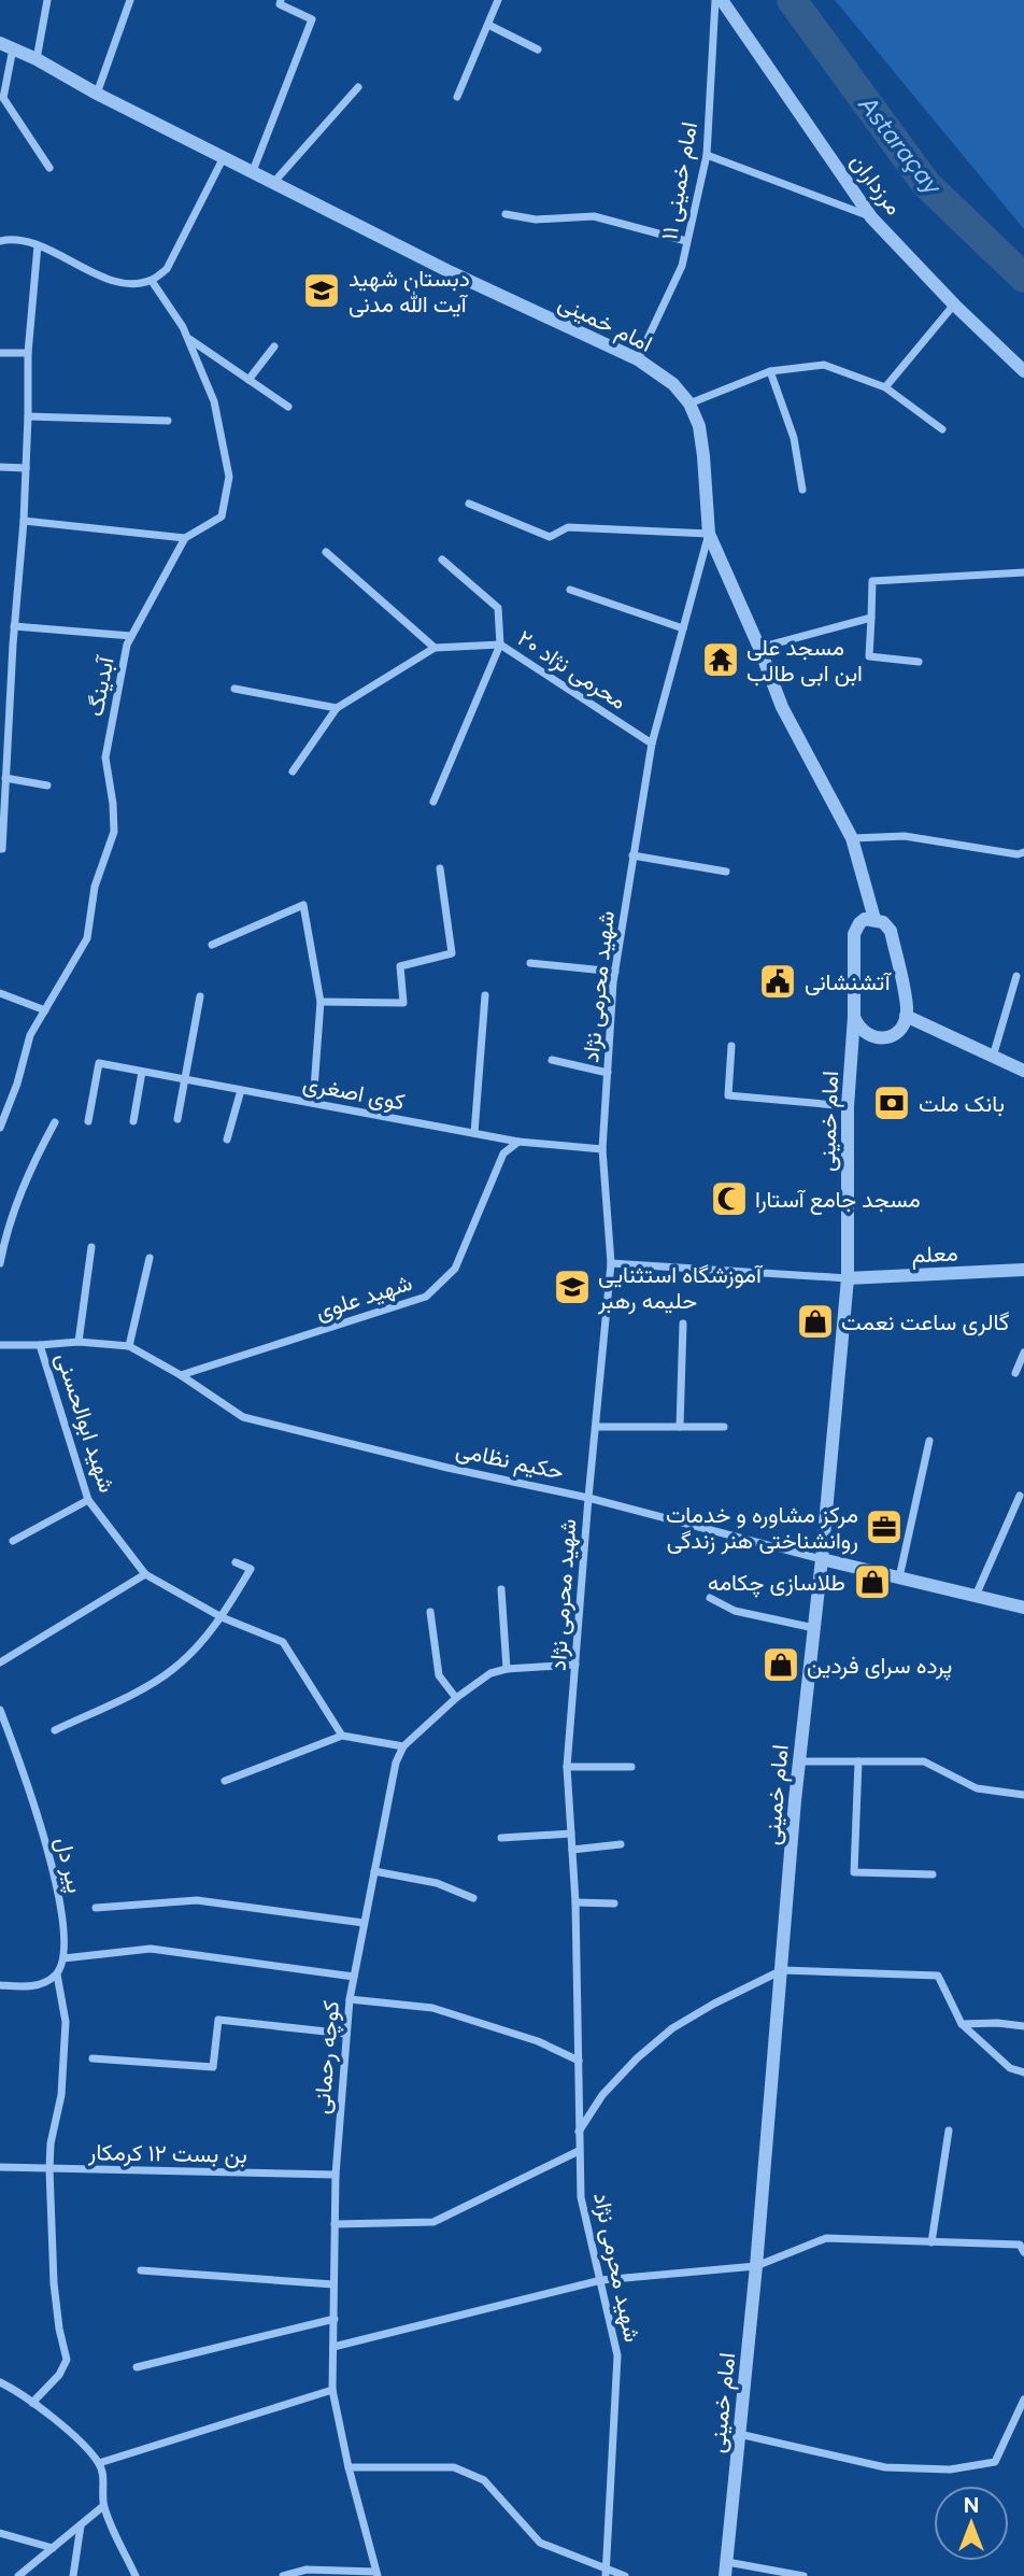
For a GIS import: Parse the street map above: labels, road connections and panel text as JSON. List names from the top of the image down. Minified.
{"streets":{"street":["امام خمینی ۱۱","مرزداران","امام خمینی","محرمی نژاد ۲۰","آبدینگ","شهید محرمی نژاد","کوی اصغری","معلم","شهید علوی","شهید ابوالحسنی","حکیم نظامی","پیر دل","کوچه رحمانی","بن بست ۱۲ کرمکار"]},"crossings":[["امام خمینی ۱۱","مرزداران"],["امام خمینی ۱۱","امام خمینی"],["امام خمینی","شهید محرمی نژاد"],["امام خمینی","معلم"],["امام خمینی","حکیم نظامی"],["محرمی نژاد ۲۰","شهید محرمی نژاد"],["شهید محرمی نژاد","کوی اصغری"],["شهید محرمی نژاد","حکیم نظامی"],["شهید محرمی نژاد","کوچه رحمانی"],["کوی اصغری","شهید علوی"],["شهید علوی","حکیم نظامی"],["شهید ابوالحسنی","حکیم نظامی"],["کوچه رحمانی","بن بست ۱۲ کرمکار"]],"water":["Astaraçay"],"places":{"school or university":["دبستان شهید آیت الله مدنی","آموزشگاه استثنایی حلیمه رهبر"],"temple":["مسجد علی ابن ابی طالب"],"public building":["آتشنشانی"],"bank":["بانک ملت"],"mosque":["مسجد جامع آستارا"],"shop":["گالری ساعت نعمت","طلاسازی چکامه","پرده سرای فردین"],"office":["مرکز مشاوره و خدمات روانشناختی هنر زندگی"]},"north":"top"}
